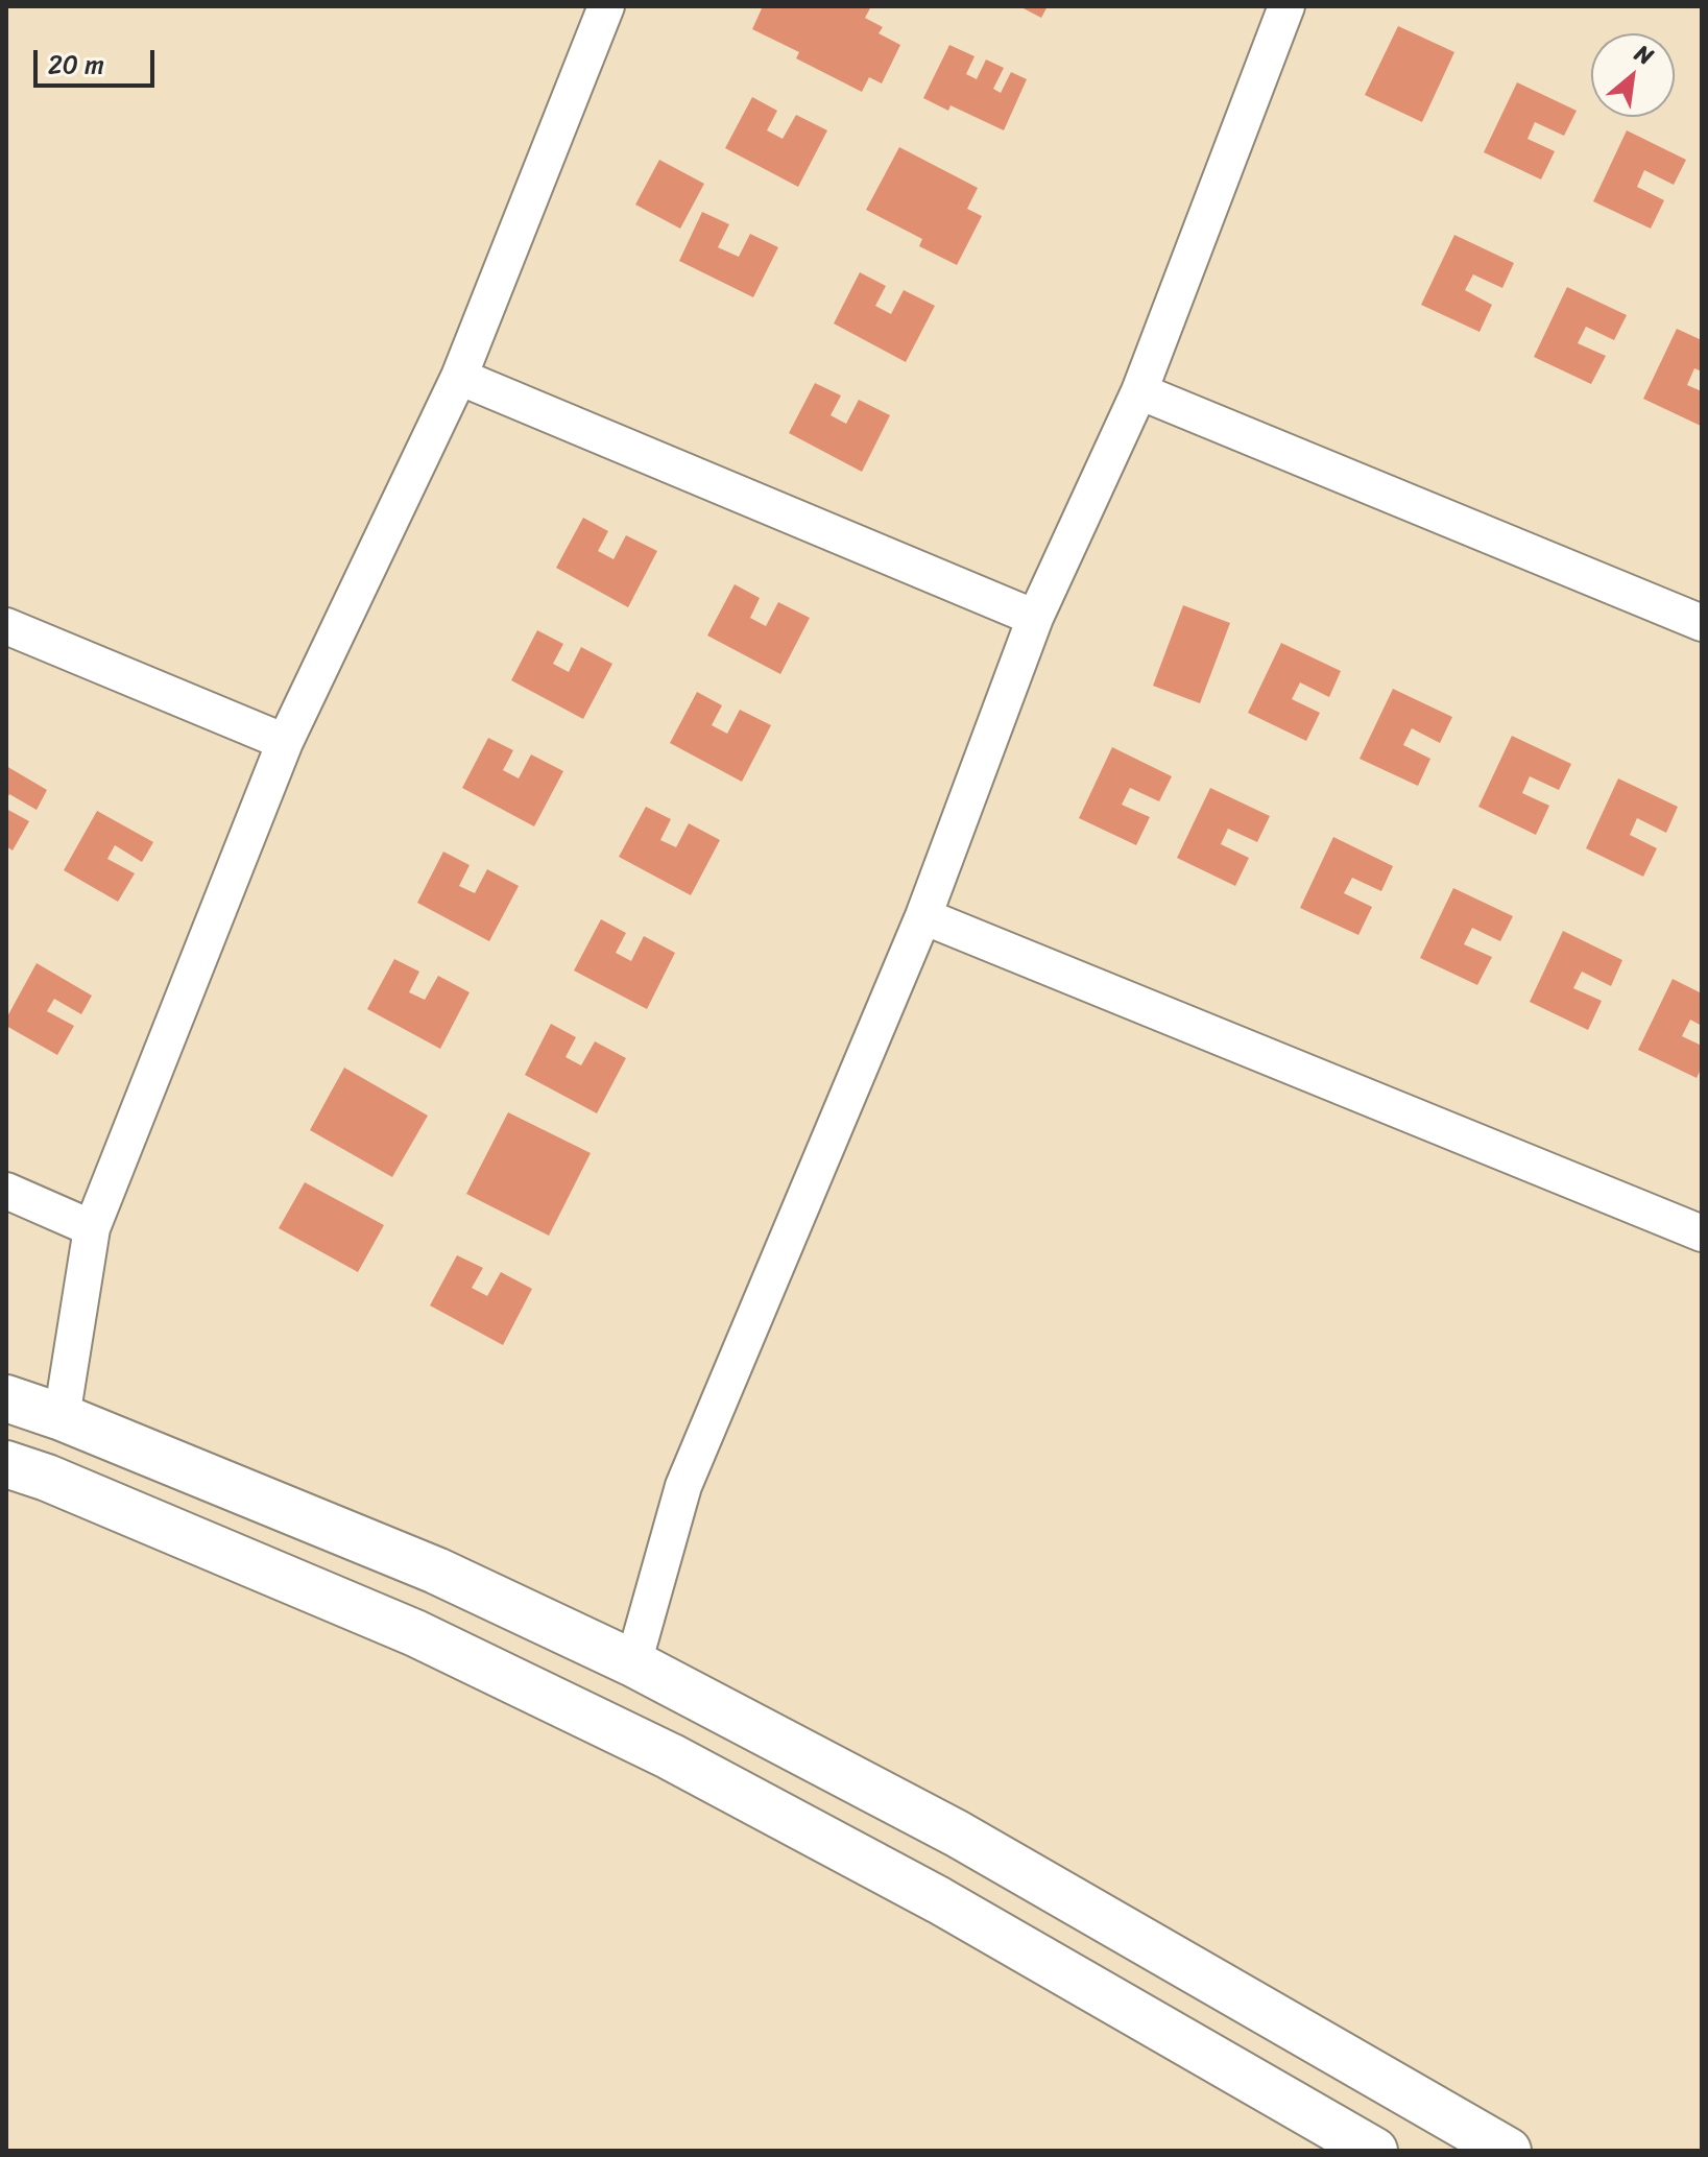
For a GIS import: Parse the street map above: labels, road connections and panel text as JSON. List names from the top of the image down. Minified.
{"scale_bar":"20 m","north":"top right"}
